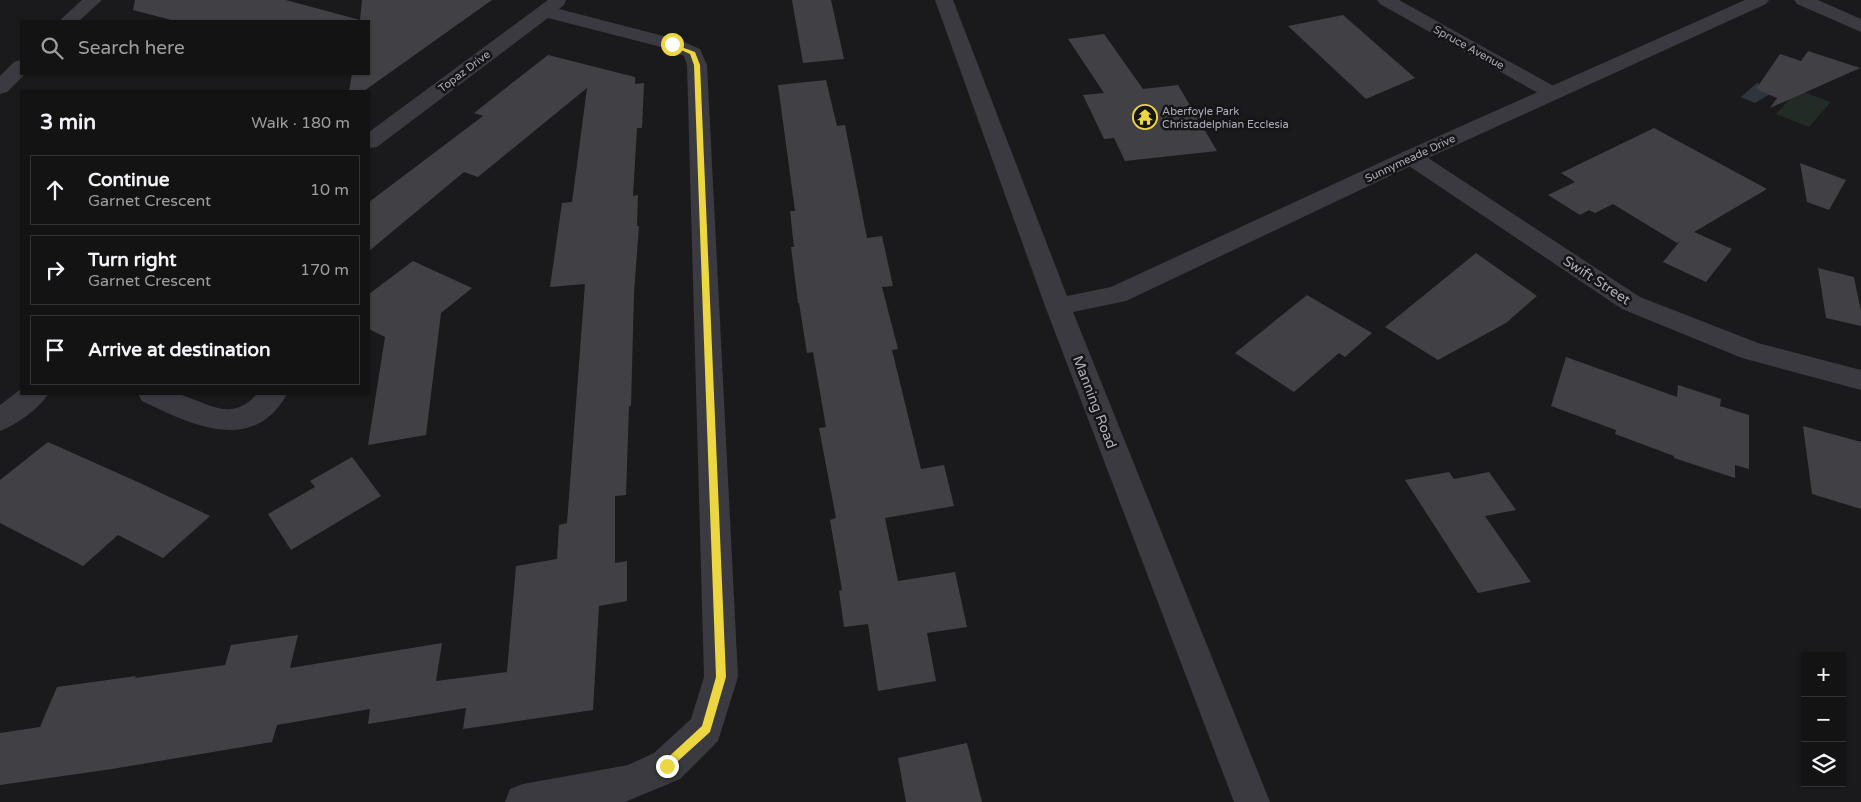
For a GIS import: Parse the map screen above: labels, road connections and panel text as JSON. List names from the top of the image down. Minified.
{"streets":{"street":["Spruce Avenue","Topaz Drive","Sunnymeade Drive","Swift Street","Manning Road"]},"crossings":[["Spruce Avenue","Sunnymeade Drive"],["Sunnymeade Drive","Swift Street"],["Sunnymeade Drive","Manning Road"]],"places":{"temple":["Aberfoyle Park Christadelphian Ecclesia"]},"page":{"search":"Search here","heading":["3 min","Walk · 180 m"],"list":[["Continue","Garnet Crescent","10 m"],["Turn right","Garnet Crescent","170 m"],"Arrive at destination"],"map_buttons":["+","−"]}}
